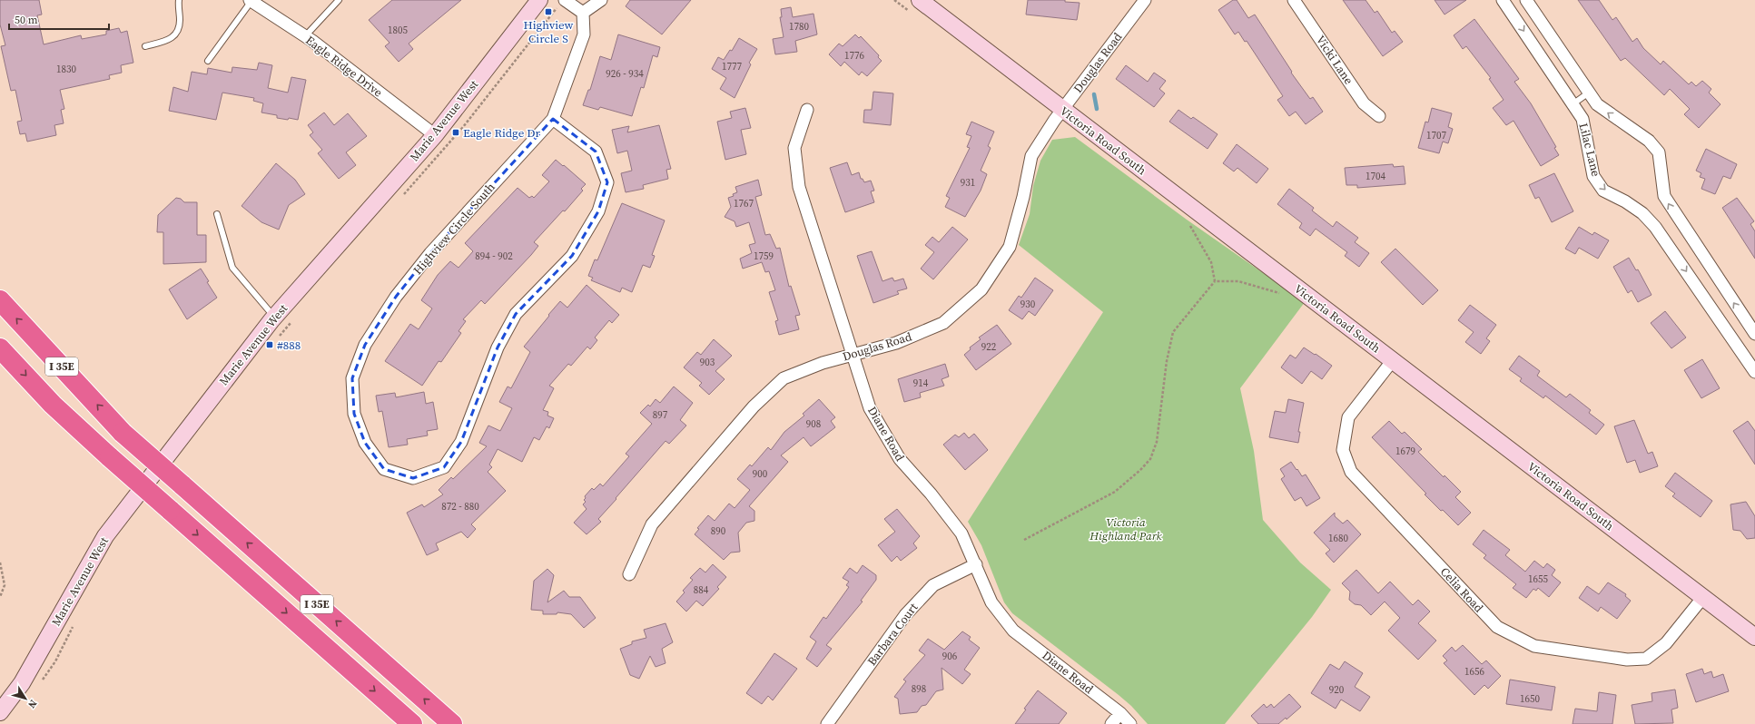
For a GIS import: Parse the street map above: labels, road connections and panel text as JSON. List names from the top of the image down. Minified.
{"streets":{"highway":["I 35E"],"street":["Vicki Lane","Douglas Road","Eagle Ridge Drive","Marie Avenue West","Victoria Road South","Lilac Lane","Highview Circle South","Diane Road","Celia Road","Barbara Court"]},"crossings":[["Douglas Road","Victoria Road South"],["Douglas Road","Diane Road"],["Eagle Ridge Drive","Marie Avenue West"],["Victoria Road South","Celia Road"],["Diane Road","Barbara Court"]],"parks":["Victoria Highland Park"],"places":{"transit":["Highview Circle S","Eagle Ridge Dr","#888"]},"house_numbers":["1780","1805","1776","1777","1830","926 - 934","1707","1704","931","1767","894 - 902","1759","930","922","903","914","897","908","1679","900","872 - 880","890","1680","1655","884","906","1656","898","920","1650"],"scale_bar":"50 m","north":"bottom right"}
